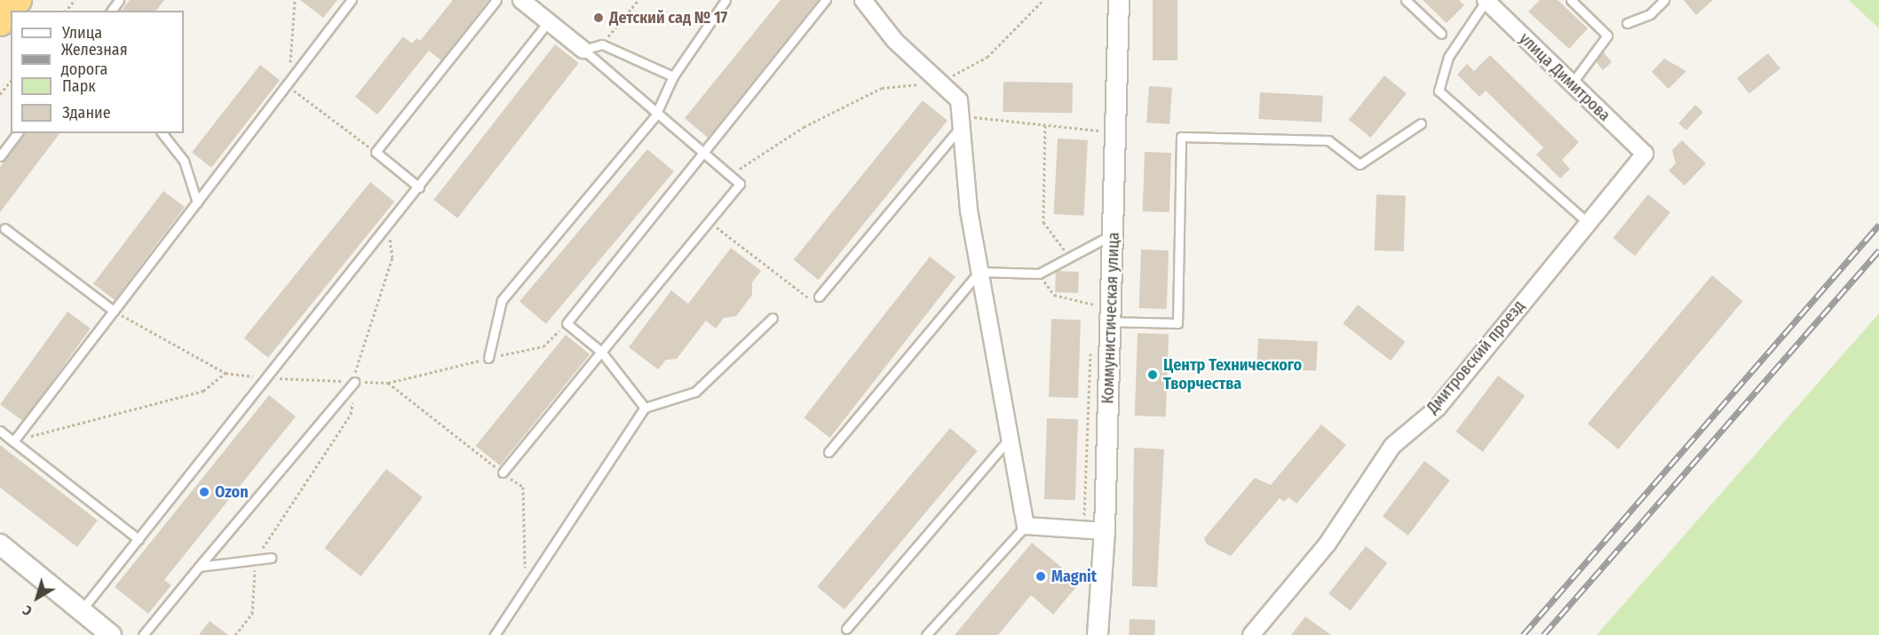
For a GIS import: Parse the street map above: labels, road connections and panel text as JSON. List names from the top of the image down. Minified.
{"streets":{"street":["улица Димитрова","Коммунистическая улица","Дмитровский проезд"]},"crossings":[["улица Димитрова","Дмитровский проезд"]],"places":["Детский сад № 17","Центр Технического Творчества","Ozon","Magnit"],"legend":["Улица","Железная дорога","Парк","Здание"],"north":"bottom left"}
